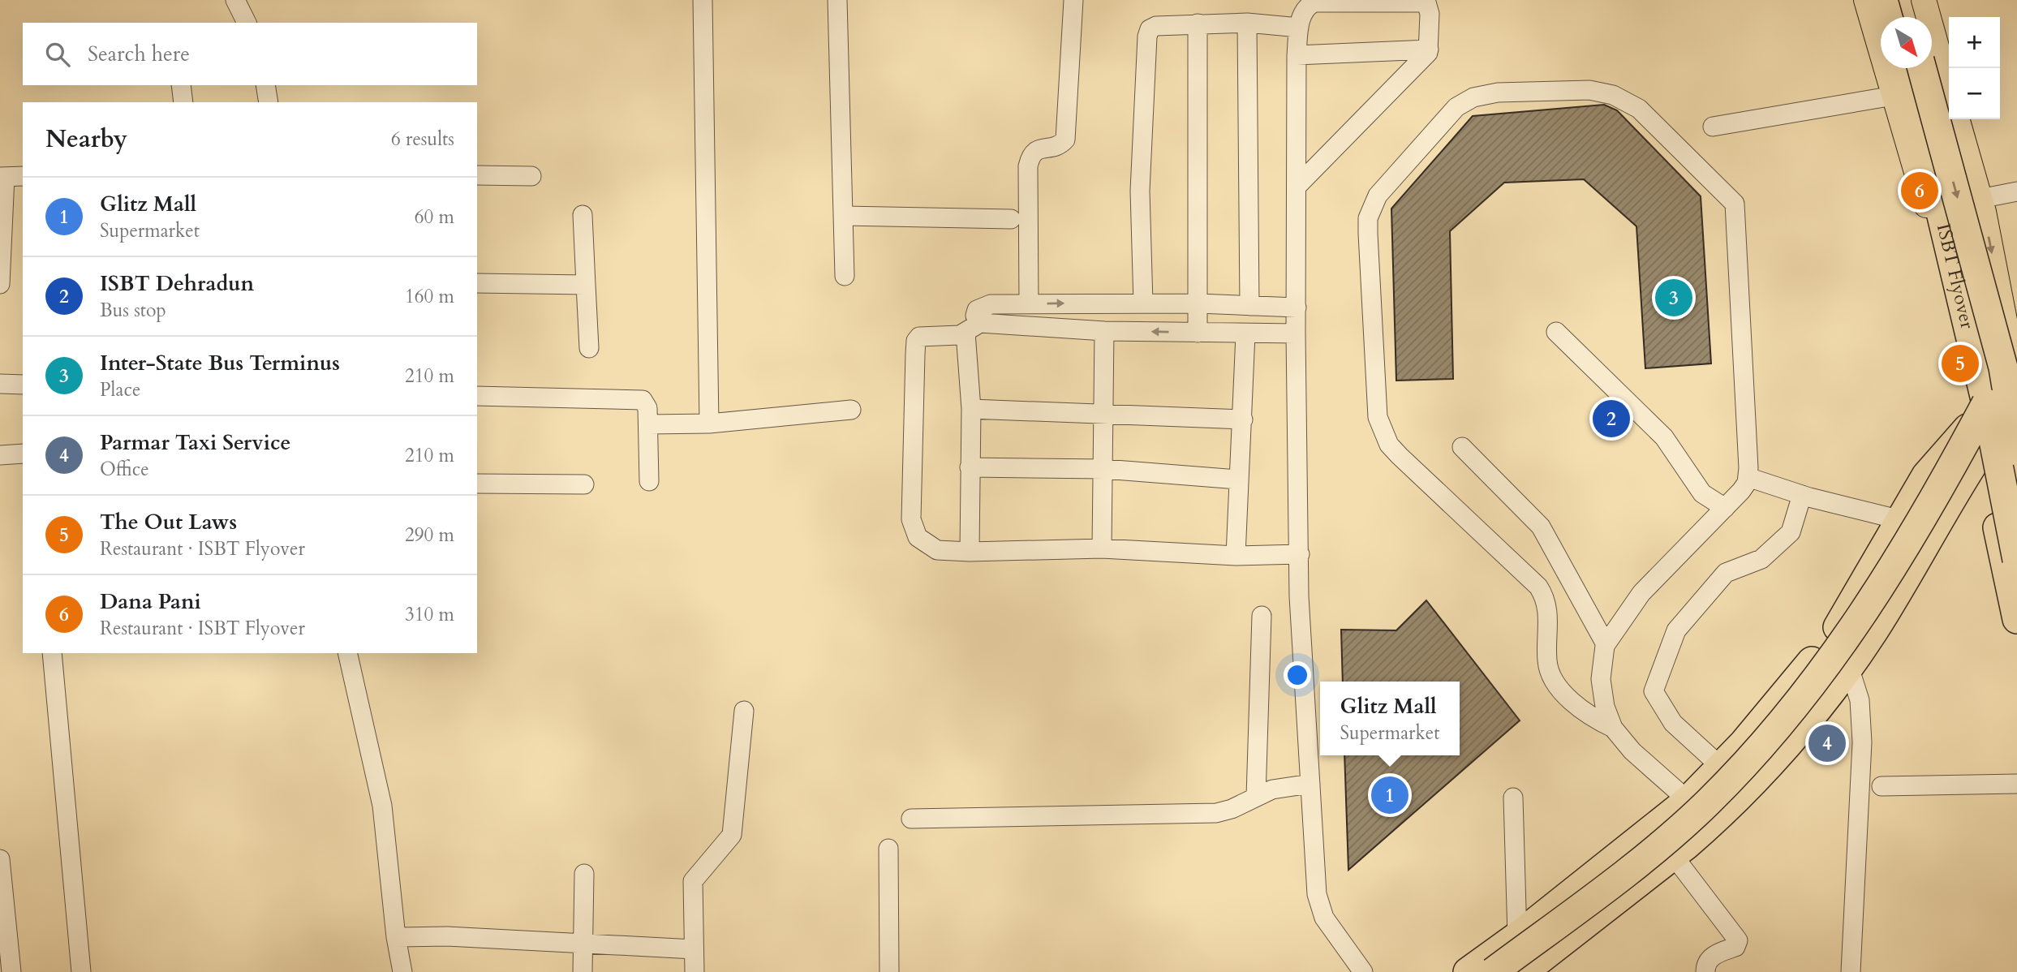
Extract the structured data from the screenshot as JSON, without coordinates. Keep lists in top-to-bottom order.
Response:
{
  "streets": {
    "highway": ["ISBT Flyover"]
  },
  "north": "bottom right",
  "page": {
    "map_buttons": ["+", "−"],
    "search": "Search here",
    "heading": ["Nearby", "6 results"],
    "pins": [
      "6",
      "3",
      "5",
      "2",
      "4",
      "1"
    ],
    "list": [
      {
        "mark": "1",
        "name": "Glitz Mall",
        "note": "Supermarket",
        "value": "60 m"
      },
      {
        "mark": "2",
        "name": "ISBT Dehradun",
        "note": "Bus stop",
        "value": "160 m"
      },
      {
        "mark": "3",
        "name": "Inter-State Bus Terminus",
        "note": "Place",
        "value": "210 m"
      },
      {
        "mark": "4",
        "name": "Parmar Taxi Service",
        "note": "Office",
        "value": "210 m"
      },
      {
        "mark": "5",
        "name": "The Out Laws",
        "note": "Restaurant · ISBT Flyover",
        "value": "290 m"
      },
      {
        "mark": "6",
        "name": "Dana Pani",
        "note": "Restaurant · ISBT Flyover",
        "value": "310 m"
      }
    ],
    "popup": ["Glitz Mall", "Supermarket"]
  }
}
